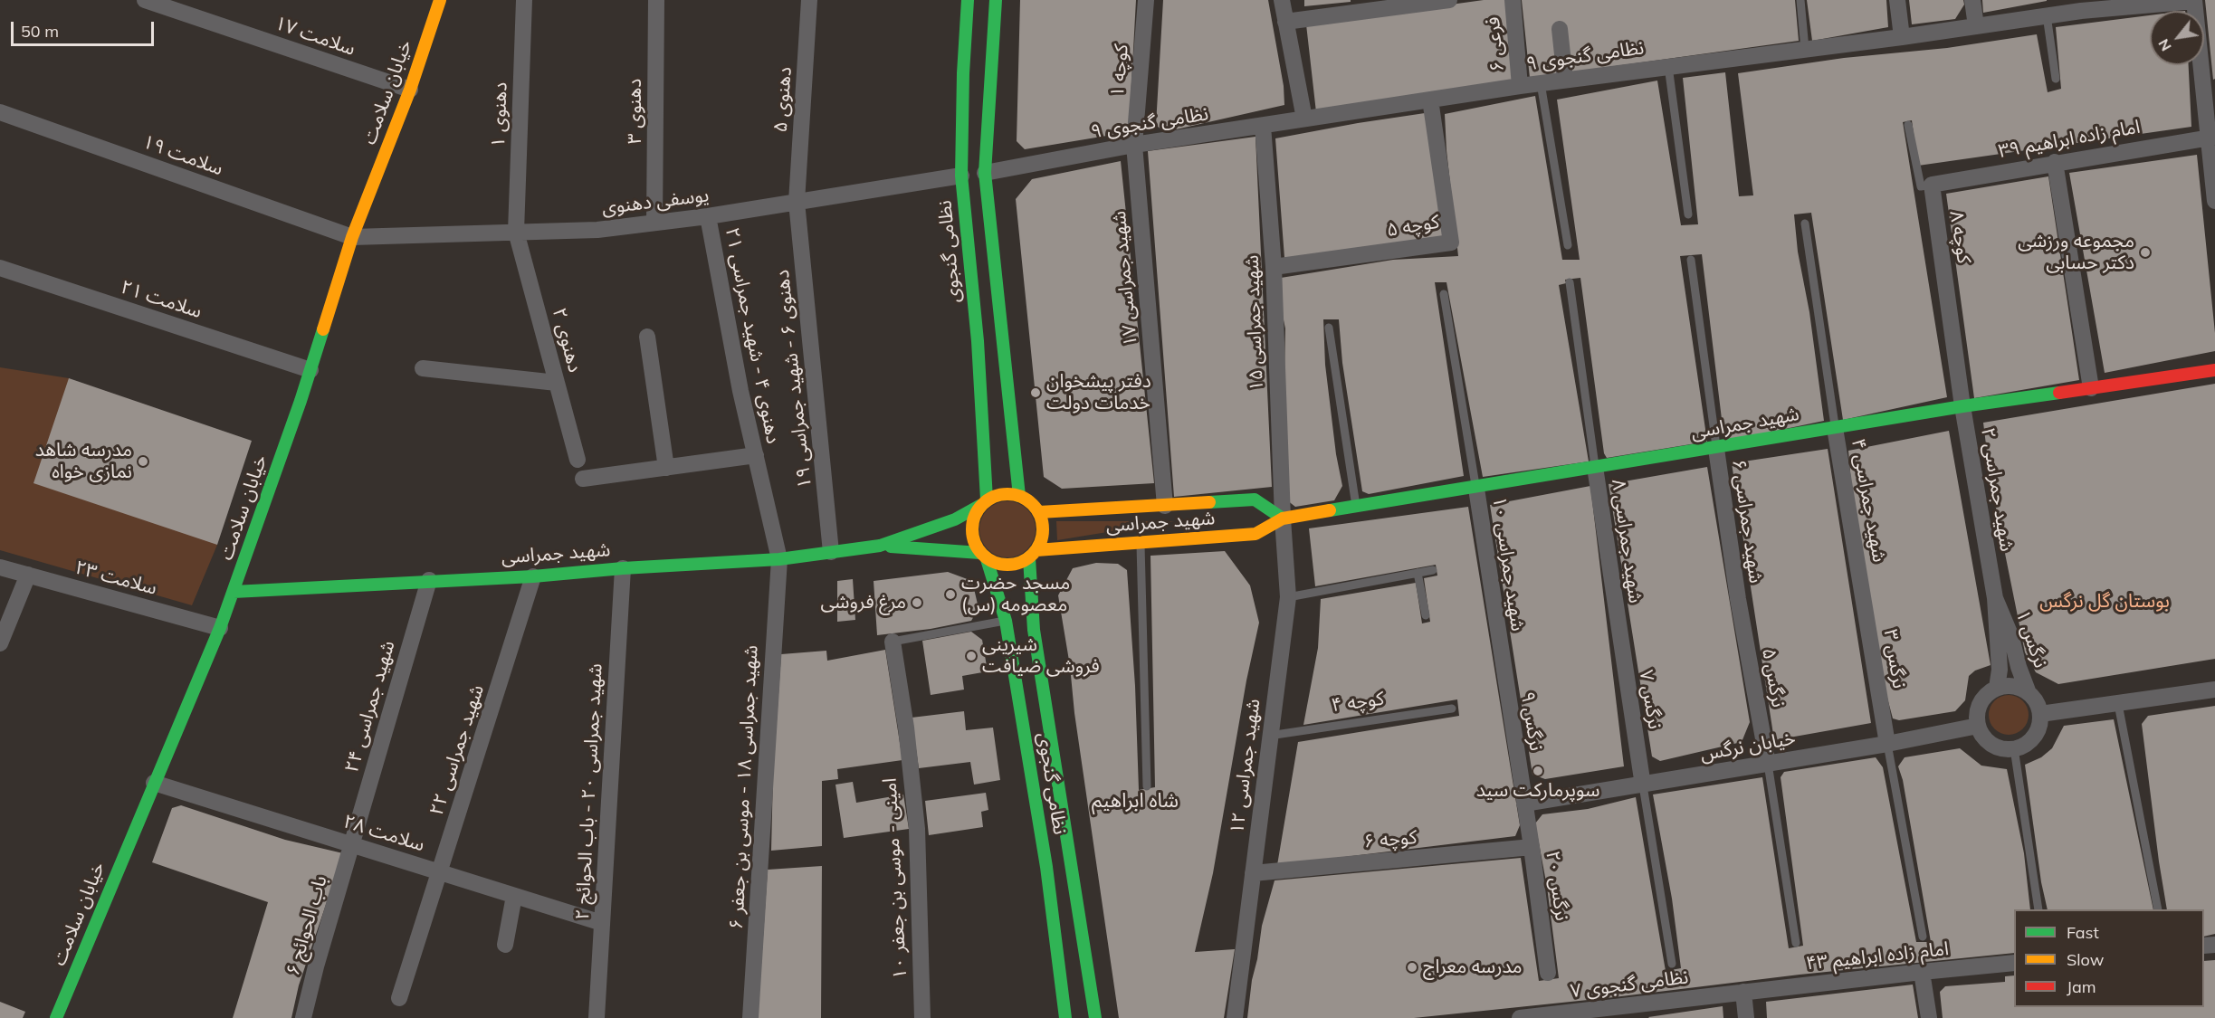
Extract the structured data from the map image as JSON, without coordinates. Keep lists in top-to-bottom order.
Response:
{
  "streets": {
    "street": [
      "سلامت ۱۷",
      "فرعی ۶",
      "نظامی گنجوی ۹",
      "کوچه ۱",
      "خیابان سلامت",
      "دهنوی ۵",
      "دهنوی ۳",
      "دهنوی ۱",
      "امام زاده ابراهیم ۳۹",
      "سلامت ۱۹",
      "یوسفی دهنوی",
      "کوچه ۵",
      "کوچه ۸",
      "نظامی گنجوی",
      "شهید جمراسی ۱۷",
      "سلامت ۲۱",
      "شهید جمراسی ۱۵",
      "دهنوی ۴ - شهید جمراسی ۲۱",
      "دهنوی ۲",
      "دهنوی ۶ - شهید جمراسی ۱۹",
      "شهید جمراسی",
      "شهید جمراسی ۲",
      "شهید جمراسی ۴",
      "شهید جمراسی ۶",
      "شهید جمراسی ۸",
      "شهید جمراسی ۱۰",
      "سلامت ۲۳",
      "نرگس ۱",
      "نرگس ۳",
      "نرگس ۵",
      "نرگس ۷",
      "شهید جمراسی ۲۴",
      "نرگس ۹",
      "خیابان نرگس",
      "شهید جمراسی ۲۲",
      "شهید جمراسی ۱۲",
      "شهید جمراسی ۱۸ - موسی بن جعفر ۶",
      "شهید جمراسی ۲۰ - باب الحوائج ۲",
      "سلامت ۲۸",
      "کوچه ۶",
      "امینی - موسی بن جعفر ۱۰",
      "نرگس ۲۰",
      "باب الحوائج ۶",
      "امام زاده ابراهیم ۴۳",
      "نظامی گنجوی ۷"
    ],
    "lane": ["کوچه ۴"]
  },
  "crossings": [
    ["سلامت ۱۷", "خیابان سلامت"],
    ["فرعی ۶", "نظامی گنجوی ۹"],
    ["نظامی گنجوی ۹", "کوچه ۱"],
    ["نظامی گنجوی ۹", "کوچه ۵"],
    ["نظامی گنجوی ۹", "شهید جمراسی ۱۷"],
    ["نظامی گنجوی ۹", "شهید جمراسی ۱۵"],
    ["کوچه ۱", "شهید جمراسی ۱۷"],
    ["خیابان سلامت", "سلامت ۱۹"],
    ["خیابان سلامت", "یوسفی دهنوی"],
    ["خیابان سلامت", "سلامت ۲۱"],
    ["خیابان سلامت", "شهید جمراسی"],
    ["خیابان سلامت", "سلامت ۲۳"],
    ["خیابان سلامت", "سلامت ۲۸"],
    ["دهنوی ۵", "یوسفی دهنوی"],
    ["دهنوی ۵", "دهنوی ۶ - شهید جمراسی ۱۹"],
    ["دهنوی ۳", "یوسفی دهنوی"],
    ["دهنوی ۱", "یوسفی دهنوی"],
    ["دهنوی ۱", "دهنوی ۲"],
    ["امام زاده ابراهیم ۳۹", "کوچه ۸"],
    ["سلامت ۱۹", "یوسفی دهنوی"],
    ["یوسفی دهنوی", "نظامی گنجوی"],
    ["یوسفی دهنوی", "دهنوی ۴ - شهید جمراسی ۲۱"],
    ["یوسفی دهنوی", "دهنوی ۲"],
    ["یوسفی دهنوی", "دهنوی ۶ - شهید جمراسی ۱۹"],
    ["کوچه ۵", "شهید جمراسی ۱۵"],
    ["کوچه ۸", "شهید جمراسی"],
    ["کوچه ۸", "شهید جمراسی ۲"],
    ["نظامی گنجوی", "شهید جمراسی"],
    ["شهید جمراسی ۱۷", "شهید جمراسی"],
    ["شهید جمراسی ۱۵", "شهید جمراسی"],
    ["شهید جمراسی ۱۵", "شهید جمراسی ۱۲"],
    ["دهنوی ۴ - شهید جمراسی ۲۱", "شهید جمراسی"],
    ["دهنوی ۴ - شهید جمراسی ۲۱", "شهید جمراسی ۱۸ - موسی بن جعفر ۶"],
    ["دهنوی ۶ - شهید جمراسی ۱۹", "شهید جمراسی"],
    ["شهید جمراسی", "شهید جمراسی ۲"],
    ["شهید جمراسی", "شهید جمراسی ۴"],
    ["شهید جمراسی", "شهید جمراسی ۶"],
    ["شهید جمراسی", "شهید جمراسی ۸"],
    ["شهید جمراسی", "شهید جمراسی ۱۰"],
    ["شهید جمراسی", "شهید جمراسی ۲۴"],
    ["شهید جمراسی", "شهید جمراسی ۲۲"],
    ["شهید جمراسی", "شهید جمراسی ۱۲"],
    ["شهید جمراسی", "شهید جمراسی ۱۸ - موسی بن جعفر ۶"],
    ["شهید جمراسی", "شهید جمراسی ۲۰ - باب الحوائج ۲"],
    ["شهید جمراسی ۲", "نرگس ۱"],
    ["شهید جمراسی ۴", "نرگس ۳"],
    ["شهید جمراسی ۶", "نرگس ۵"],
    ["شهید جمراسی ۸", "نرگس ۷"],
    ["شهید جمراسی ۱۰", "نرگس ۹"],
    ["نرگس ۱", "خیابان نرگس"],
    ["نرگس ۳", "خیابان نرگس"],
    ["نرگس ۵", "خیابان نرگس"],
    ["نرگس ۷", "خیابان نرگس"],
    ["کوچه ۴", "شهید جمراسی ۱۲"],
    ["شهید جمراسی ۲۴", "سلامت ۲۸"],
    ["شهید جمراسی ۲۴", "باب الحوائج ۶"],
    ["نرگس ۹", "خیابان نرگس"],
    ["نرگس ۹", "نرگس ۲۰"],
    ["خیابان نرگس", "نرگس ۲۰"],
    ["شهید جمراسی ۲۲", "سلامت ۲۸"],
    ["شهید جمراسی ۱۲", "کوچه ۶"],
    ["شهید جمراسی ۲۰ - باب الحوائج ۲", "سلامت ۲۸"],
    ["سلامت ۲۸", "باب الحوائج ۶"],
    ["کوچه ۶", "نرگس ۲۰"],
    ["امام زاده ابراهیم ۴۳", "نظامی گنجوی ۷"]
  ],
  "districts": ["شاه ابراهیم"],
  "parks": ["بوستان گل نرگس"],
  "places": [
    "مجموعه ورزشی دکتر حسابی",
    "دفتر پیشخوان خدمات دولت",
    "مدرسه شاهد نمازی خواه",
    "مسجد حضرت معصومه (س)",
    "مرغ فروشی",
    "شیرینی فروشی ضیافت",
    "سوپرمارکت سید",
    "مدرسه معراج"
  ],
  "legend": ["Fast", "Slow", "Jam"],
  "scale_bar": "50 m",
  "north": "bottom left"
}
